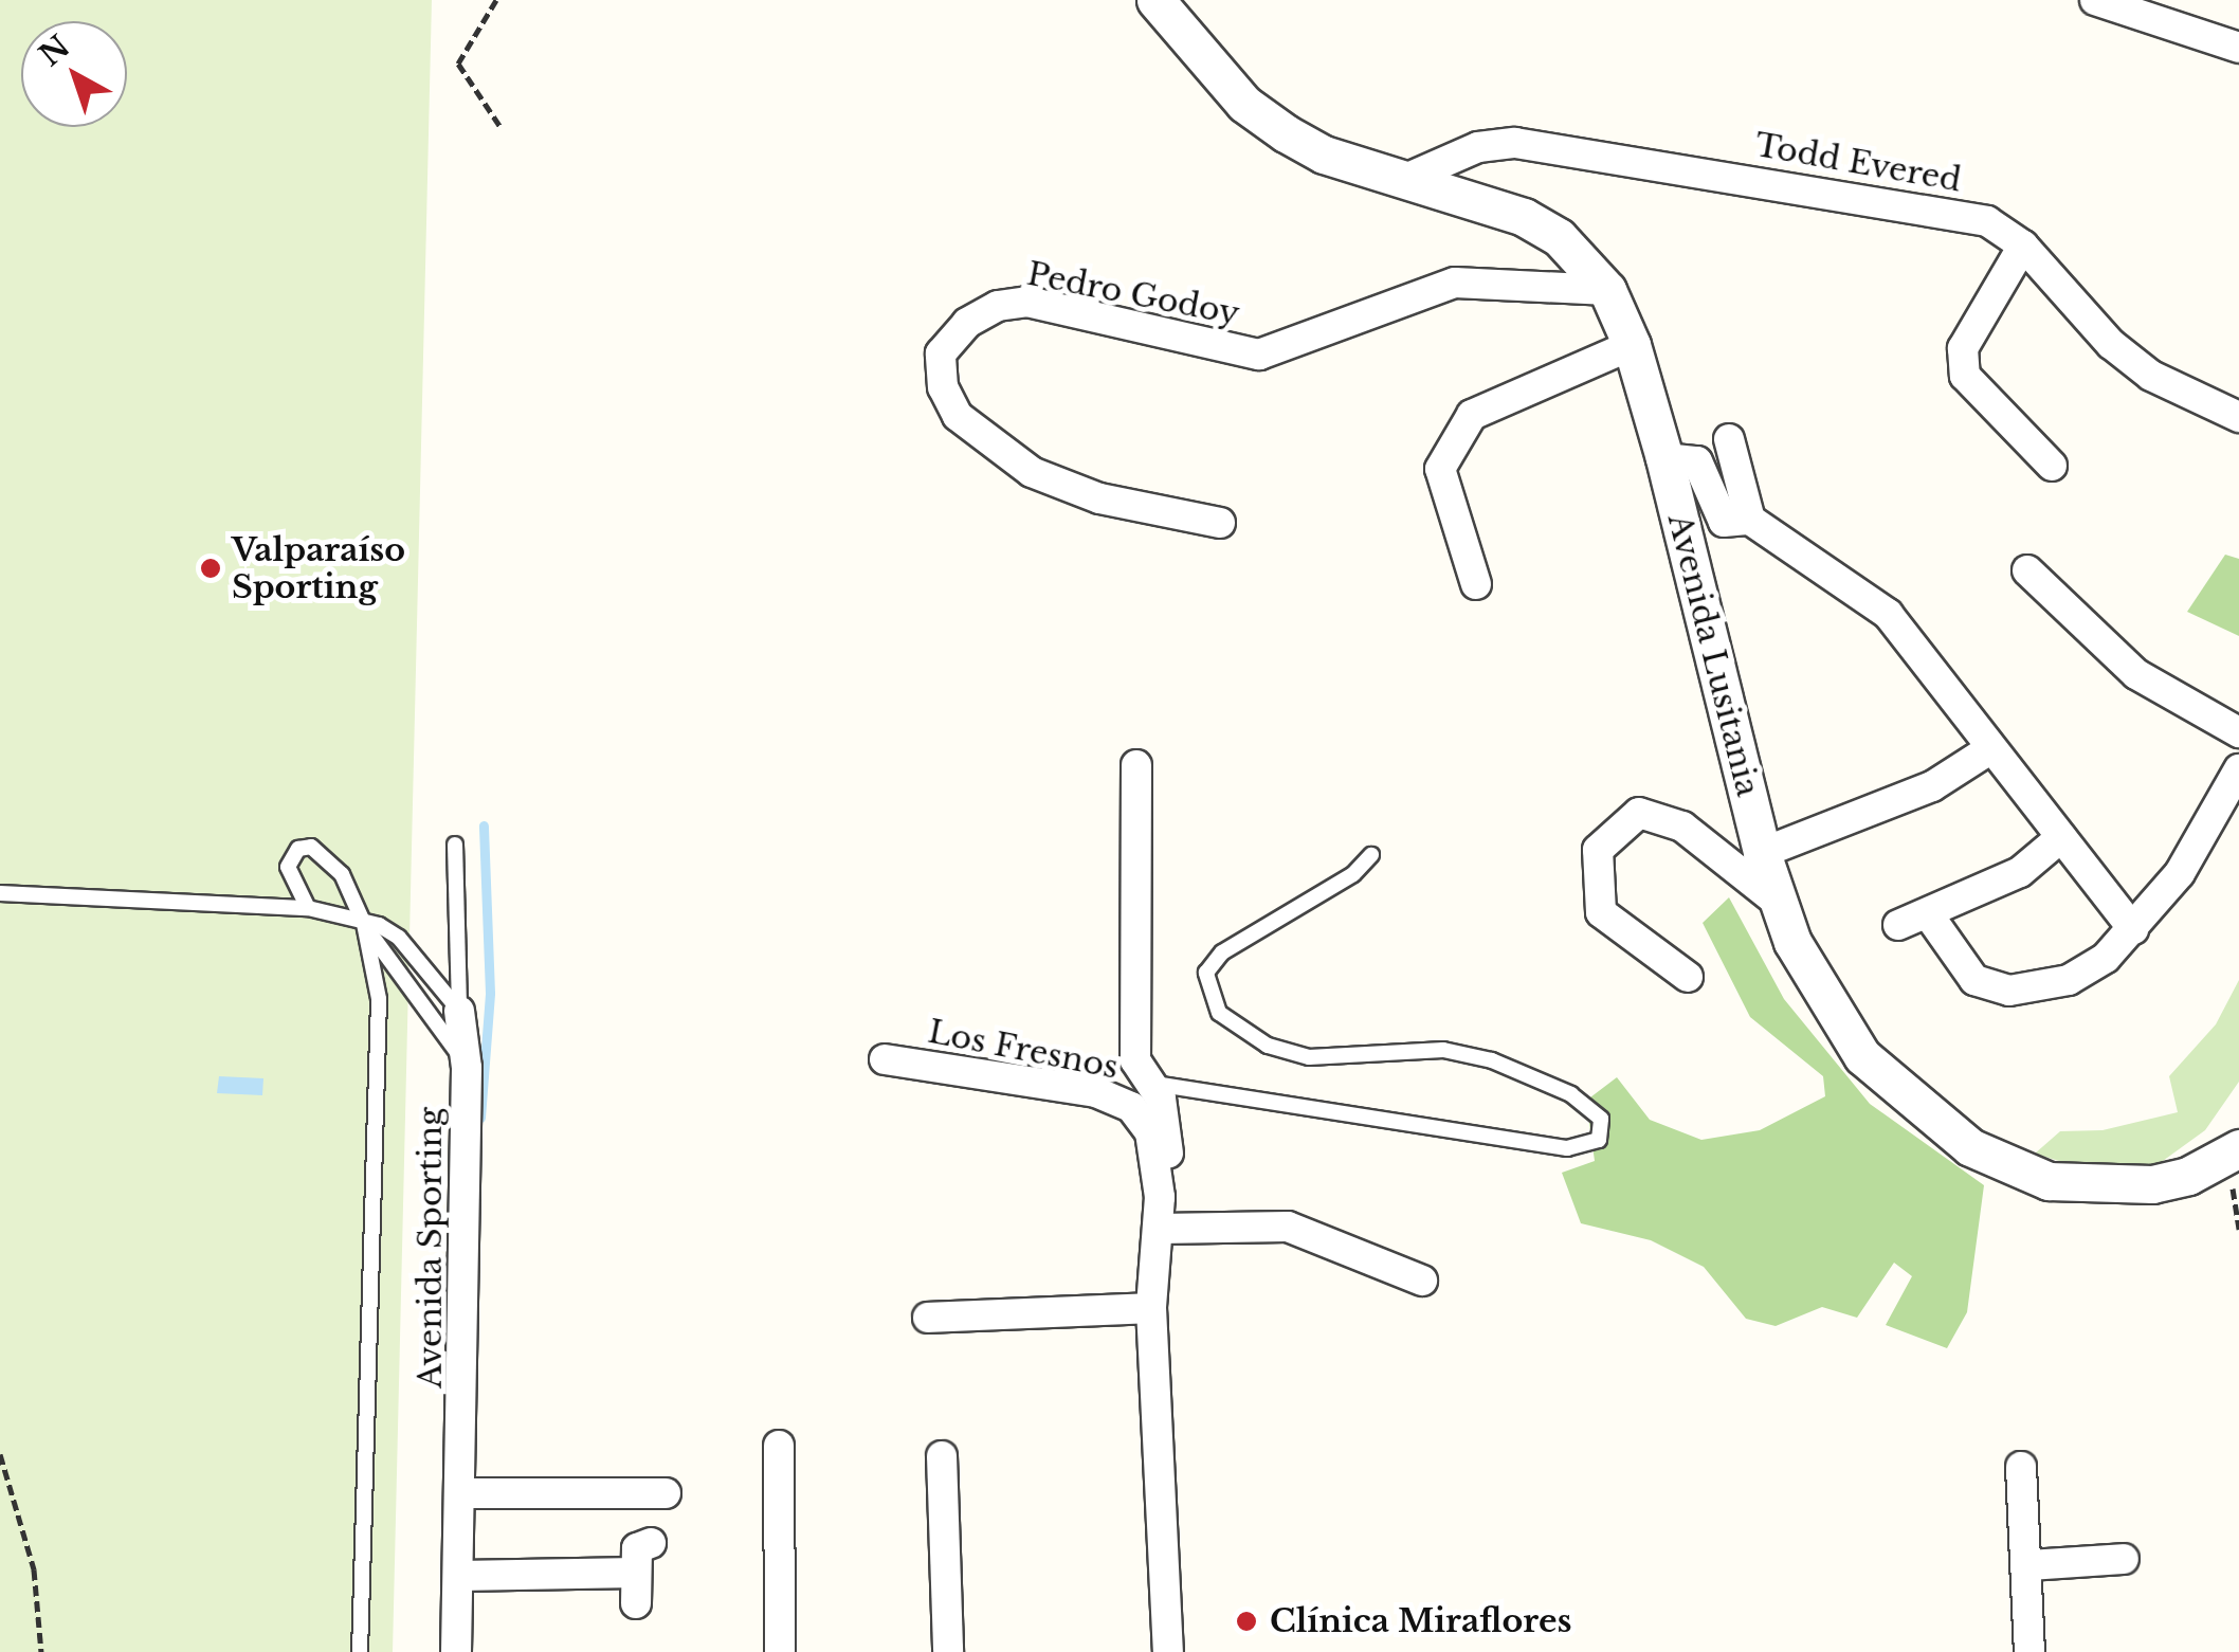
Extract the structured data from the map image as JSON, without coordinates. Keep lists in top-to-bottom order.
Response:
{
  "streets": {
    "street": [
      "Todd Evered",
      "Pedro Godoy",
      "Avenida Lusitania",
      "Los Fresnos",
      "Avenida Sporting"
    ]
  },
  "crossings": [
    ["Todd Evered", "Avenida Lusitania"],
    ["Pedro Godoy", "Avenida Lusitania"]
  ],
  "places": ["Valparaíso Sporting", "Clínica Miraflores"],
  "north": "top left"
}
